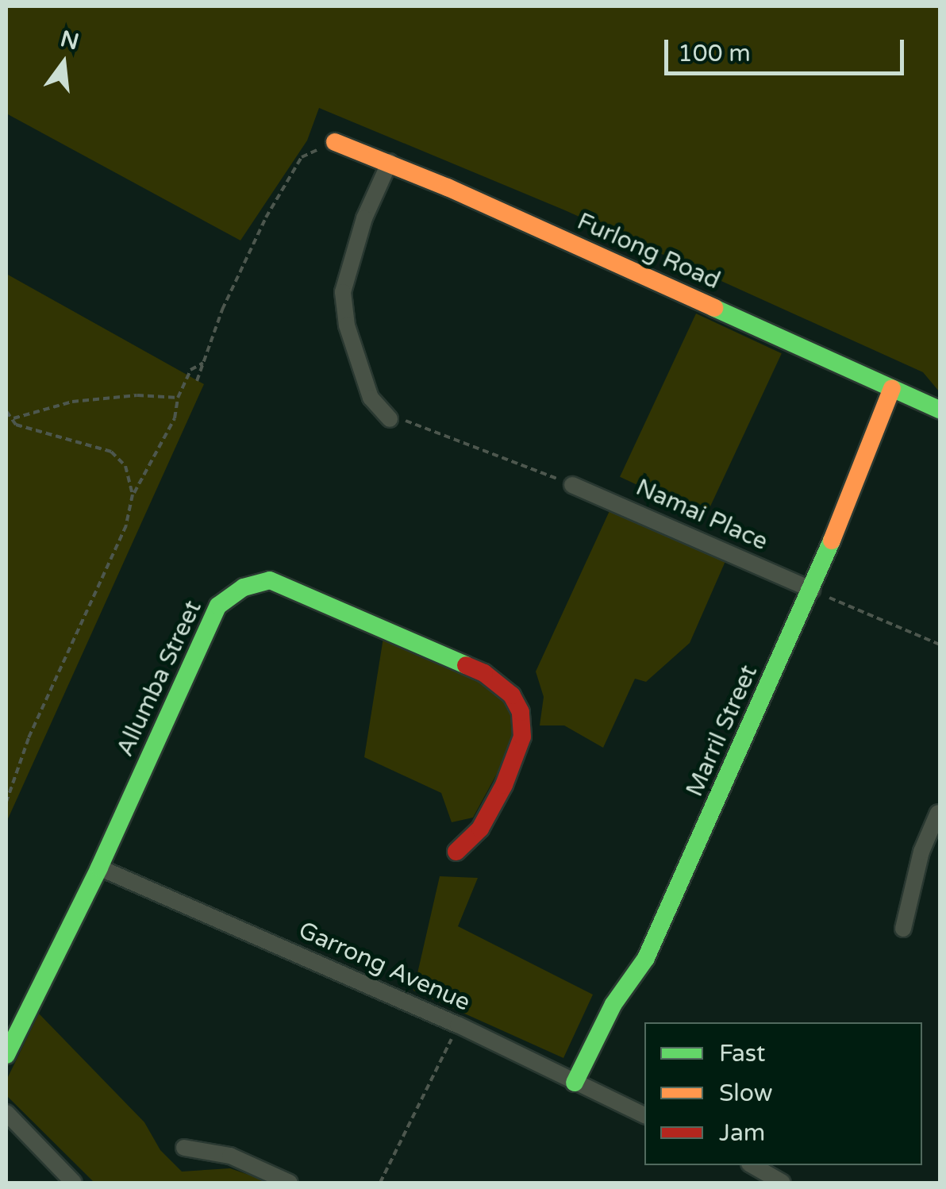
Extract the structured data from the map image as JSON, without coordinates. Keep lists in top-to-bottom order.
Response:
{
  "streets": {
    "street": [
      "Furlong Road",
      "Namai Place",
      "Allumba Street",
      "Marril Street",
      "Garrong Avenue"
    ]
  },
  "crossings": [
    ["Furlong Road", "Marril Street"],
    ["Namai Place", "Marril Street"],
    ["Allumba Street", "Garrong Avenue"],
    ["Marril Street", "Garrong Avenue"]
  ],
  "legend": ["Fast", "Slow", "Jam"],
  "scale_bar": "100 m",
  "north": "top"
}
